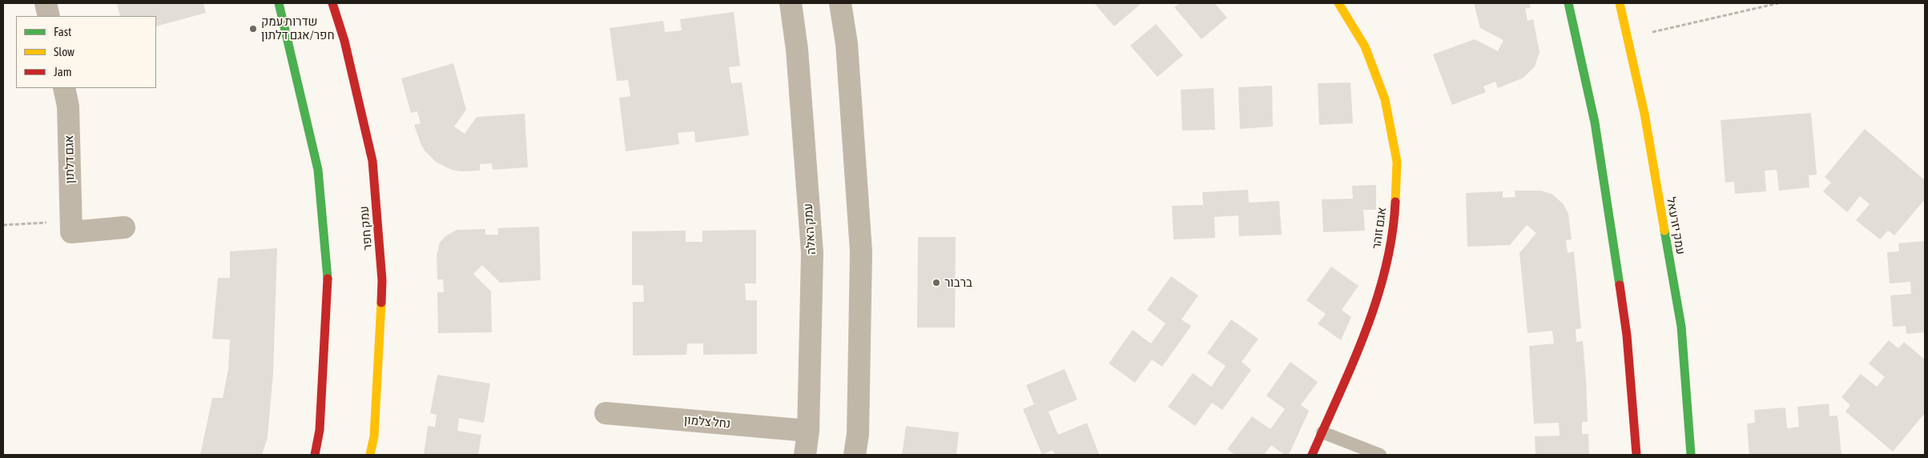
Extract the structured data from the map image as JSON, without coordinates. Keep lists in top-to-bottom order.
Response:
{
  "streets": {
    "street": [
      "אגם דלתון",
      "עמק יזרעאל",
      "עמק חפר",
      "אגם זוהר",
      "עמק האלה",
      "נחל צלמון"
    ]
  },
  "crossings": [
    ["עמק האלה", "נחל צלמון"]
  ],
  "places": ["שדרות עמק חפר/אגם דלתון", "ברבור"],
  "legend": ["Fast", "Slow", "Jam"]
}
